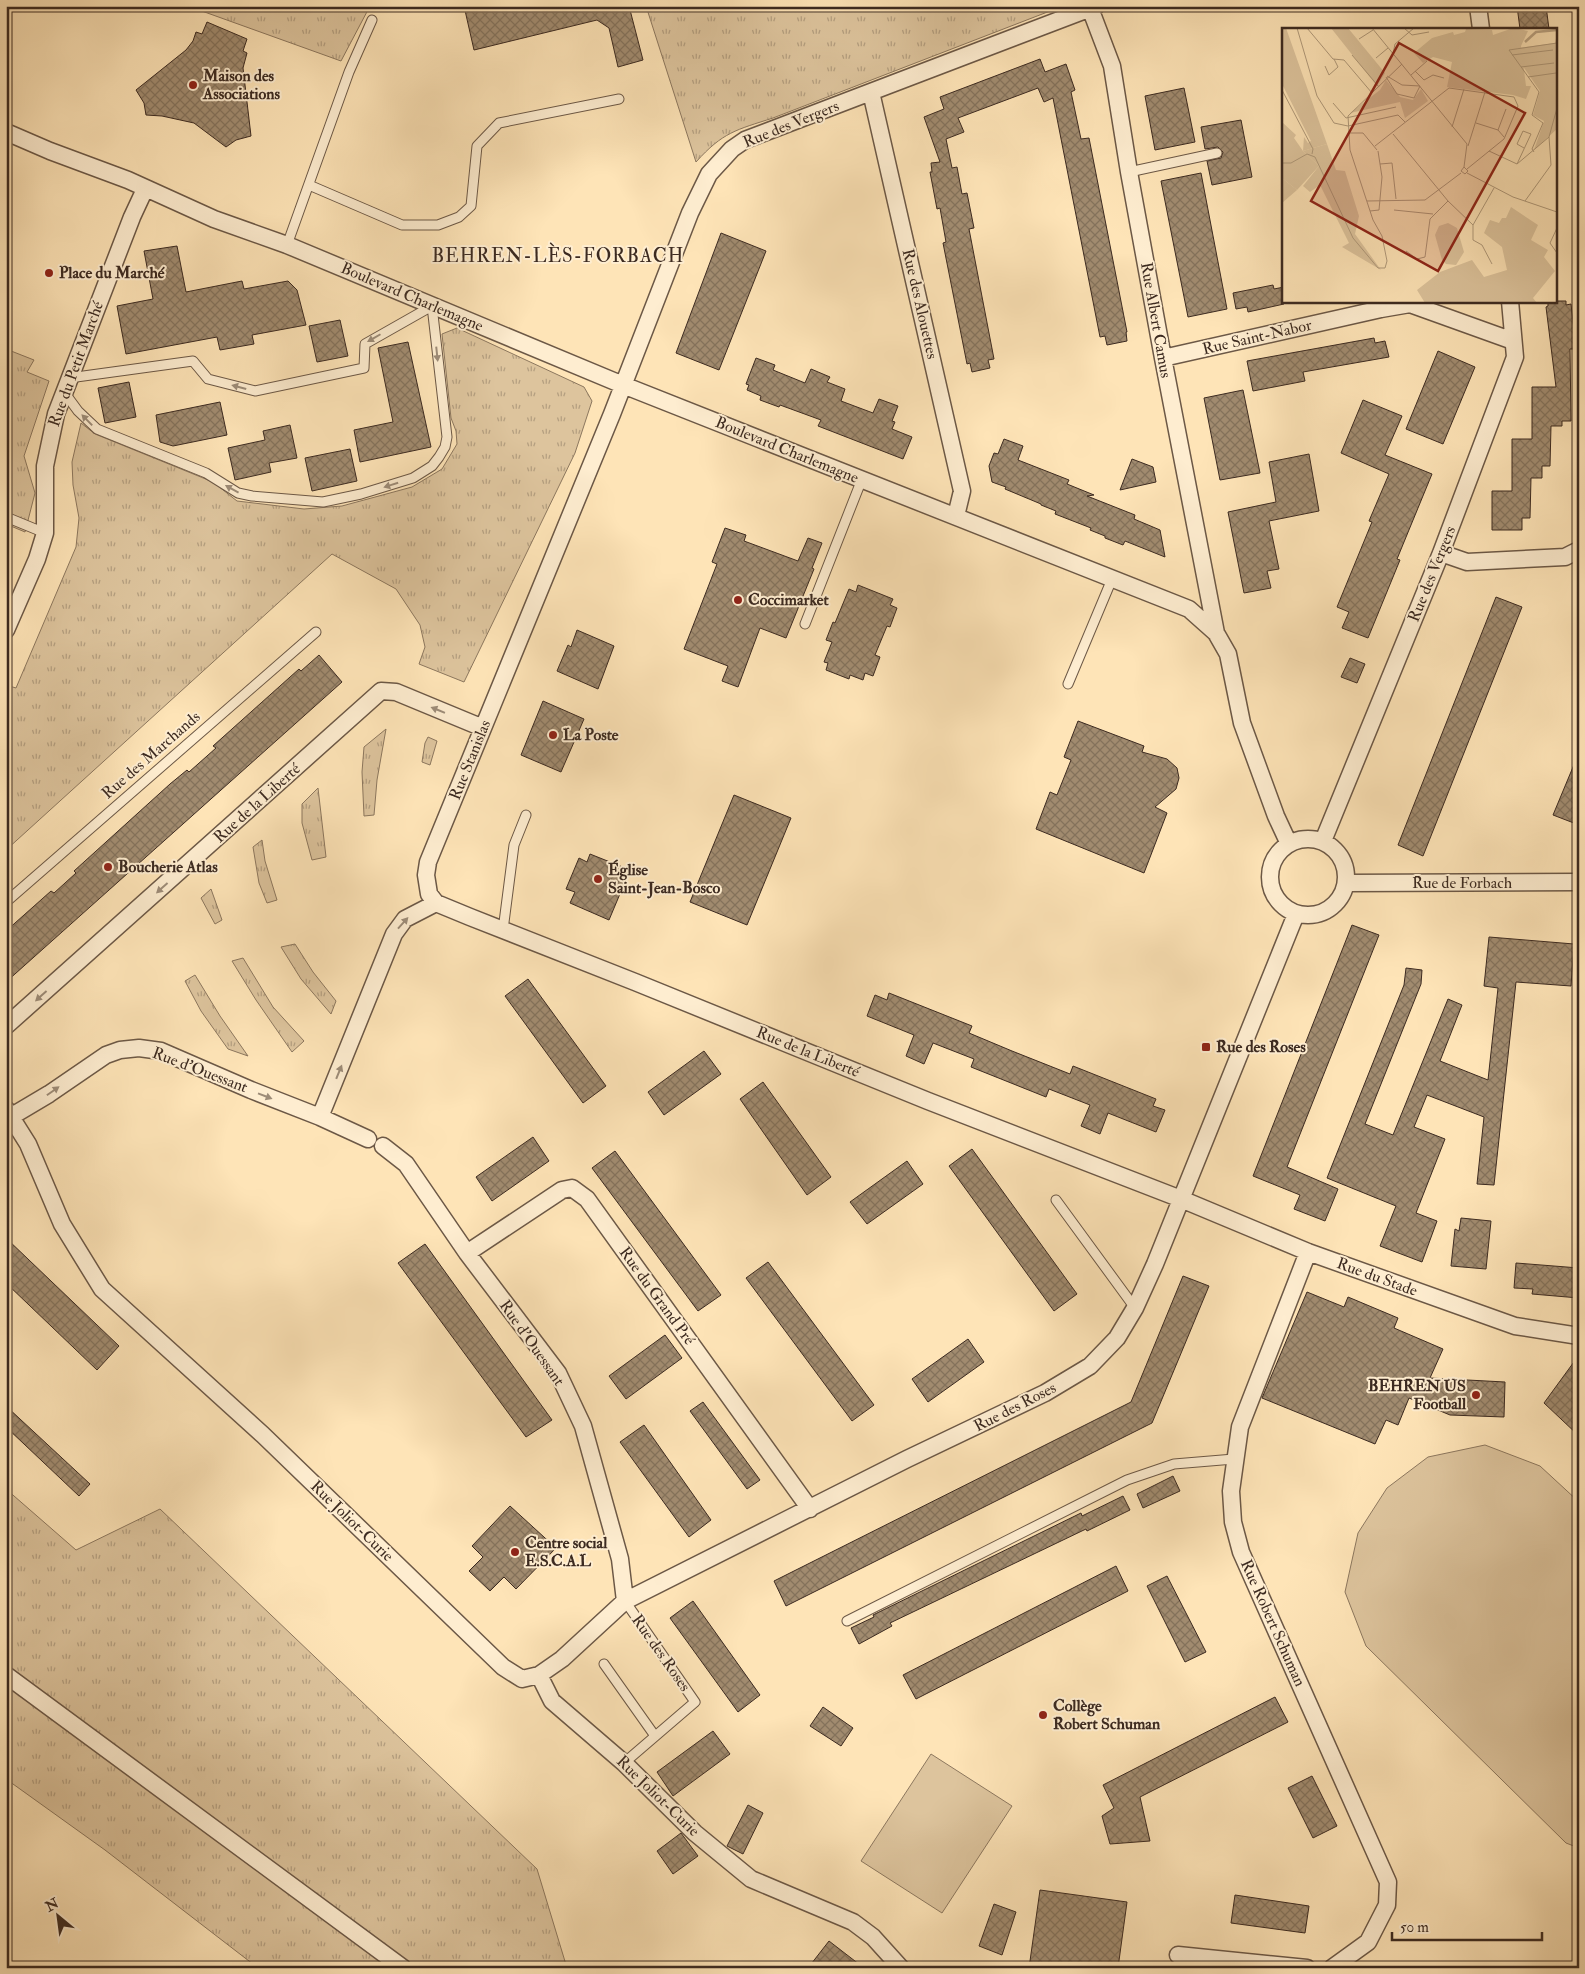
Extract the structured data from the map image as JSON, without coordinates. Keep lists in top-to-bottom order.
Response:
{
  "streets": {
    "street": [
      "Rue des Vergers",
      "Boulevard Charlemagne",
      "Rue des Alouettes",
      "Rue Albert Camus",
      "Rue Saint-Nabor",
      "Rue du Petit Marché",
      "Rue Stanislas",
      "Rue de la Liberté",
      "Rue de Forbach",
      "Rue d'Ouessant",
      "Rue du Stade",
      "Rue du Grand Pré",
      "Rue des Roses",
      "Rue Joliot-Curie",
      "Rue Robert Schuman"
    ],
    "lane": ["Rue des Marchands"]
  },
  "crossings": [
    ["Rue des Vergers", "Boulevard Charlemagne"],
    ["Rue des Vergers", "Rue des Alouettes"],
    ["Rue des Vergers", "Rue Albert Camus"],
    ["Rue des Vergers", "Rue Saint-Nabor"],
    ["Rue des Vergers", "Rue Stanislas"],
    ["Rue des Vergers", "Rue de Forbach"],
    ["Rue des Vergers", "Rue des Roses"],
    ["Boulevard Charlemagne", "Rue des Alouettes"],
    ["Boulevard Charlemagne", "Rue Albert Camus"],
    ["Boulevard Charlemagne", "Rue du Petit Marché"],
    ["Boulevard Charlemagne", "Rue Stanislas"],
    ["Boulevard Charlemagne", "Rue de Forbach"],
    ["Boulevard Charlemagne", "Rue des Roses"],
    ["Rue Albert Camus", "Rue Saint-Nabor"],
    ["Rue Stanislas", "Rue de la Liberté"],
    ["Rue de la Liberté", "Rue du Stade"],
    ["Rue de la Liberté", "Rue des Roses"],
    ["Rue de Forbach", "Rue des Roses"],
    ["Rue d'Ouessant", "Rue du Grand Pré"],
    ["Rue d'Ouessant", "Rue des Roses"],
    ["Rue d'Ouessant", "Rue Joliot-Curie"],
    ["Rue du Stade", "Rue des Roses"],
    ["Rue du Stade", "Rue Robert Schuman"],
    ["Rue du Grand Pré", "Rue des Roses"],
    ["Rue des Roses", "Rue Joliot-Curie"]
  ],
  "one_way": ["Rue de la Liberté"],
  "districts": ["BEHREN-LÈS-FORBACH"],
  "places": {
    "other": [
      "Maison des Associations",
      "Place du Marché",
      "Coccimarket",
      "La Poste",
      "Boucherie Atlas",
      "Église Saint-Jean-Bosco",
      "BEHREN US Football",
      "Centre social E.S.C.A.L",
      "Collège Robert Schuman"
    ],
    "transit": ["Rue des Roses"]
  },
  "scale_bar": "50 m",
  "north": "top left"
}
